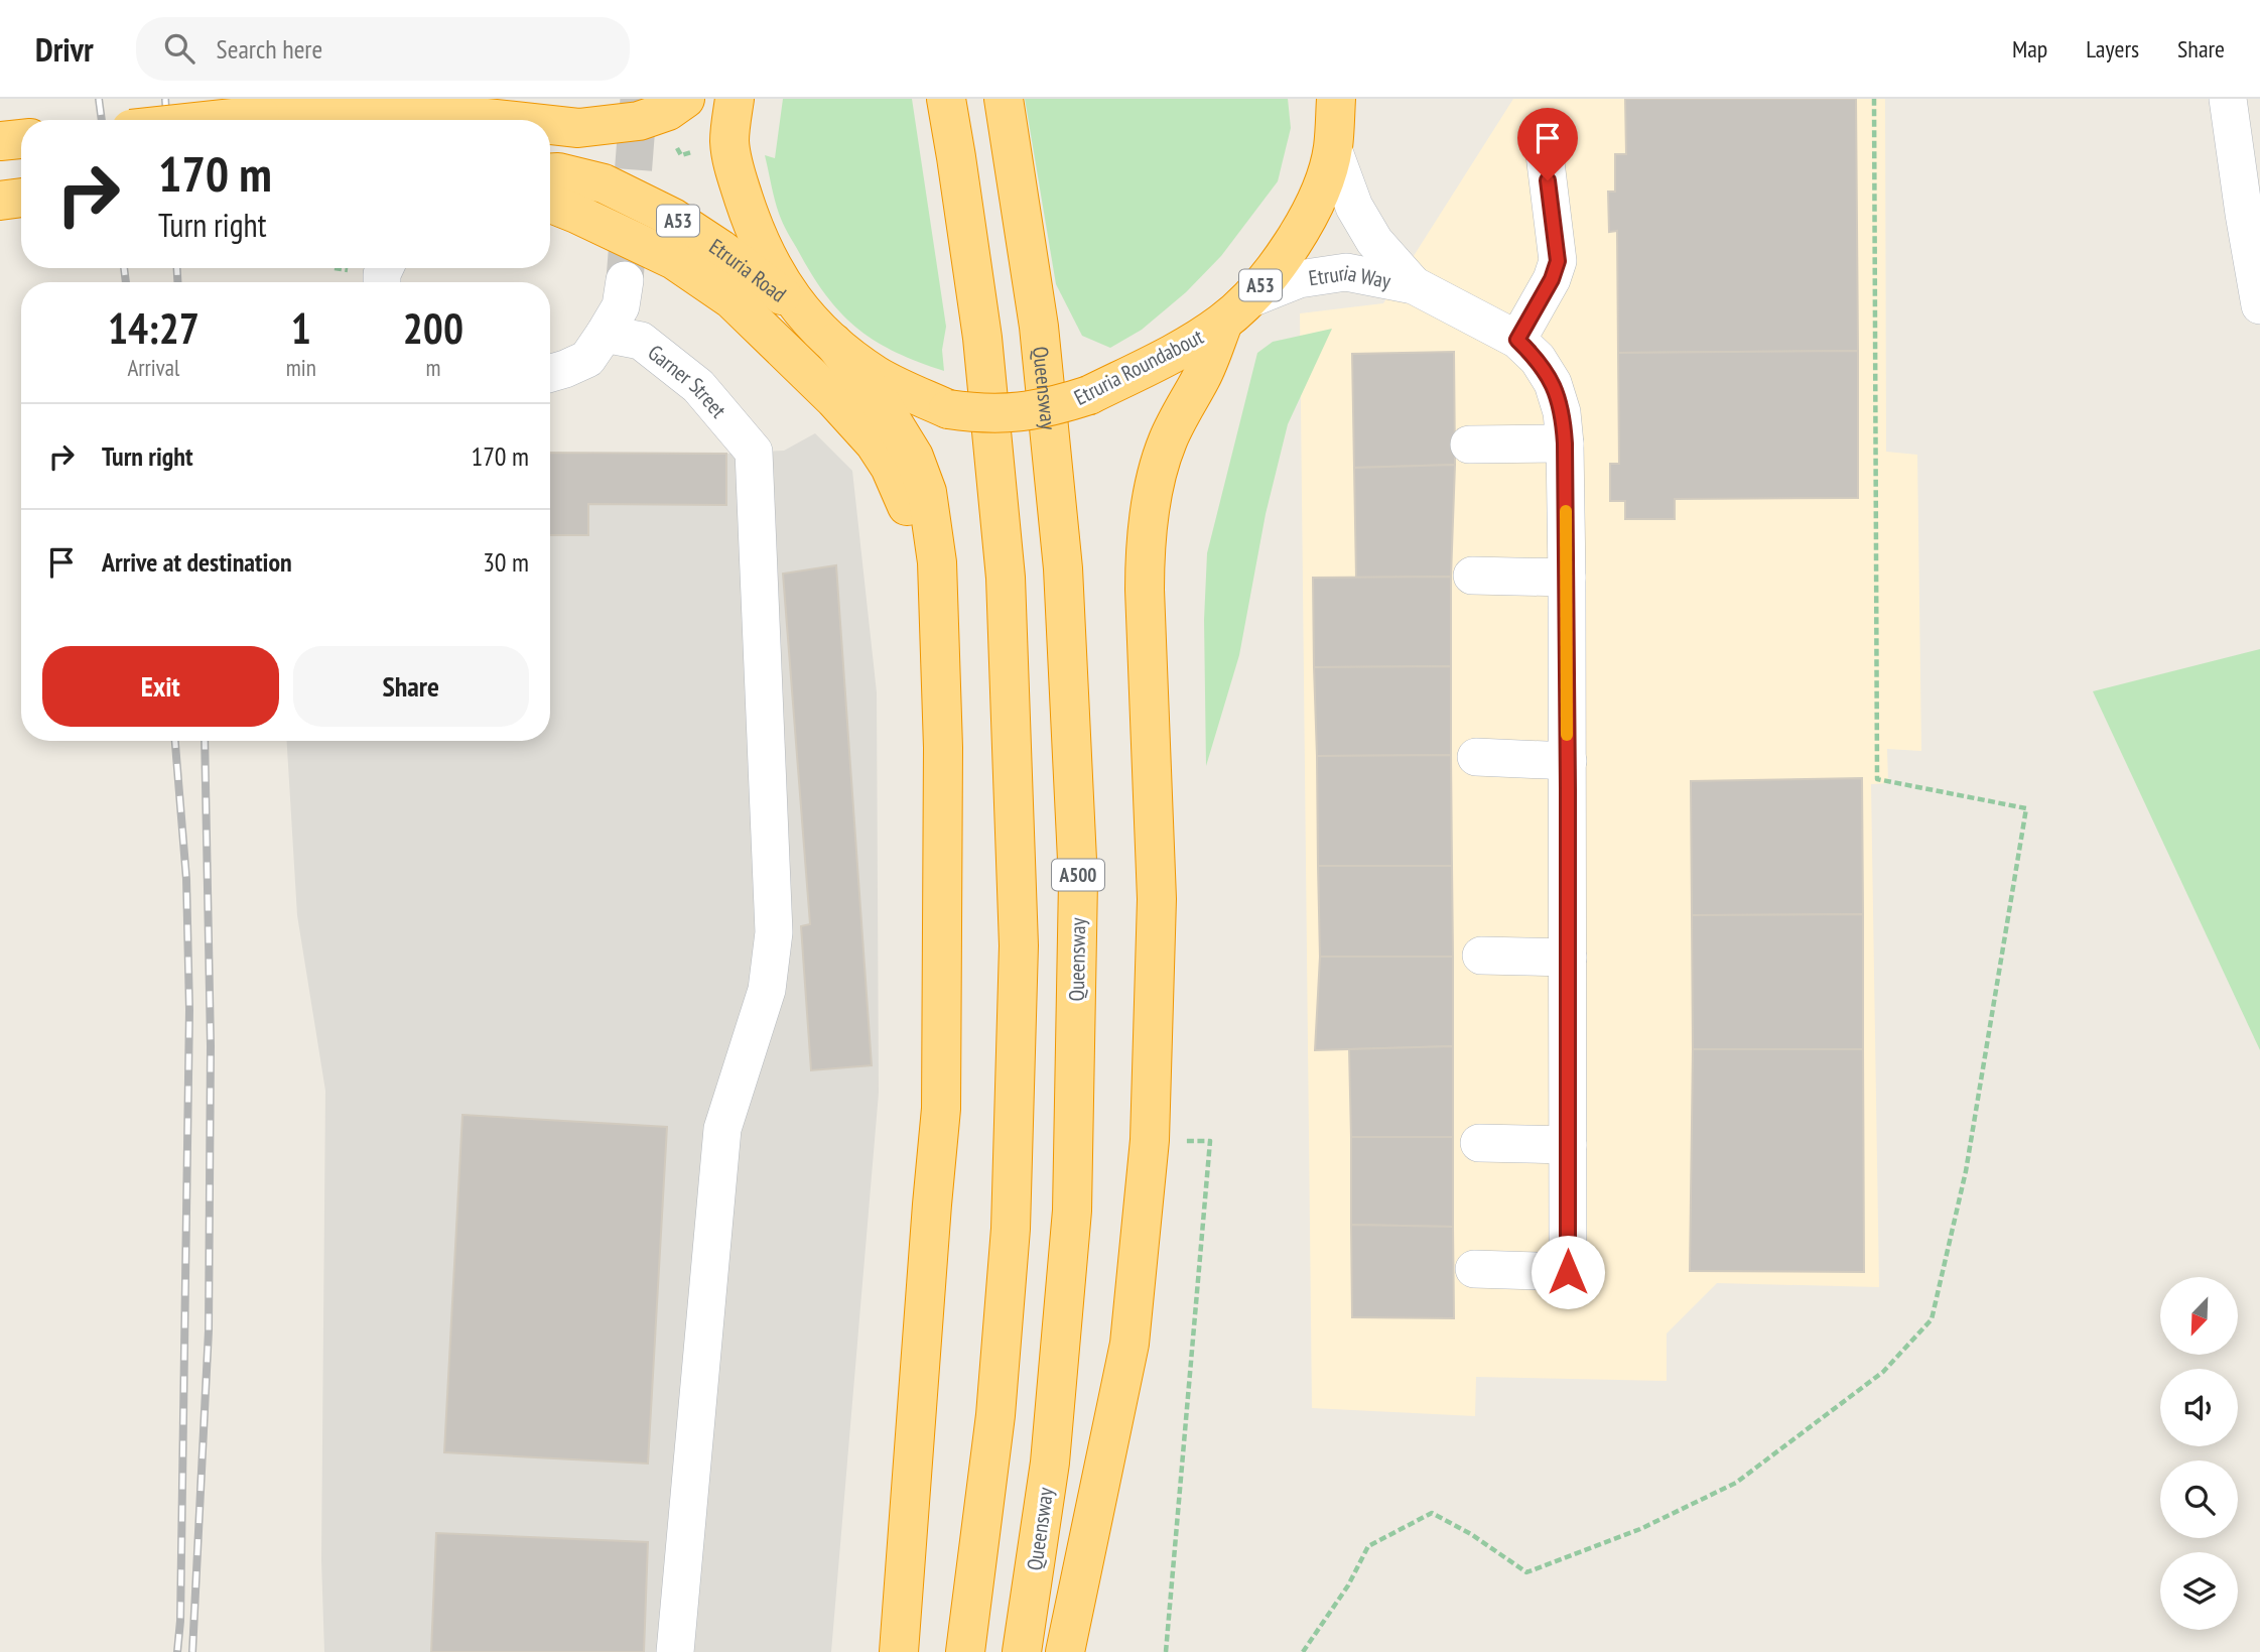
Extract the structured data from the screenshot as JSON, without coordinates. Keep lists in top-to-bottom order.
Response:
{
  "streets": {
    "highway": [
      "A53",
      "Etruria Road",
      "Etruria Roundabout",
      "Queensway",
      "A500"
    ],
    "street": ["Etruria Way", "Garner Street"]
  },
  "crossings": [
    ["Etruria Road", "Etruria Roundabout"],
    ["Etruria Way", "Etruria Roundabout"]
  ],
  "north": "bottom left",
  "page": {
    "header": "Drivr",
    "search": "Search here",
    "nav": ["Map", "Layers", "Share"],
    "turn": ["170 m", "Turn right"],
    "eta": [
      "14:27",
      "Arrival",
      "1",
      "min",
      "200",
      "m"
    ],
    "list": [
      {
        "name": "Turn right",
        "value": "170 m"
      },
      {
        "name": "Arrive at destination",
        "value": "30 m"
      }
    ],
    "buttons": ["Exit", "Share"]
  }
}
